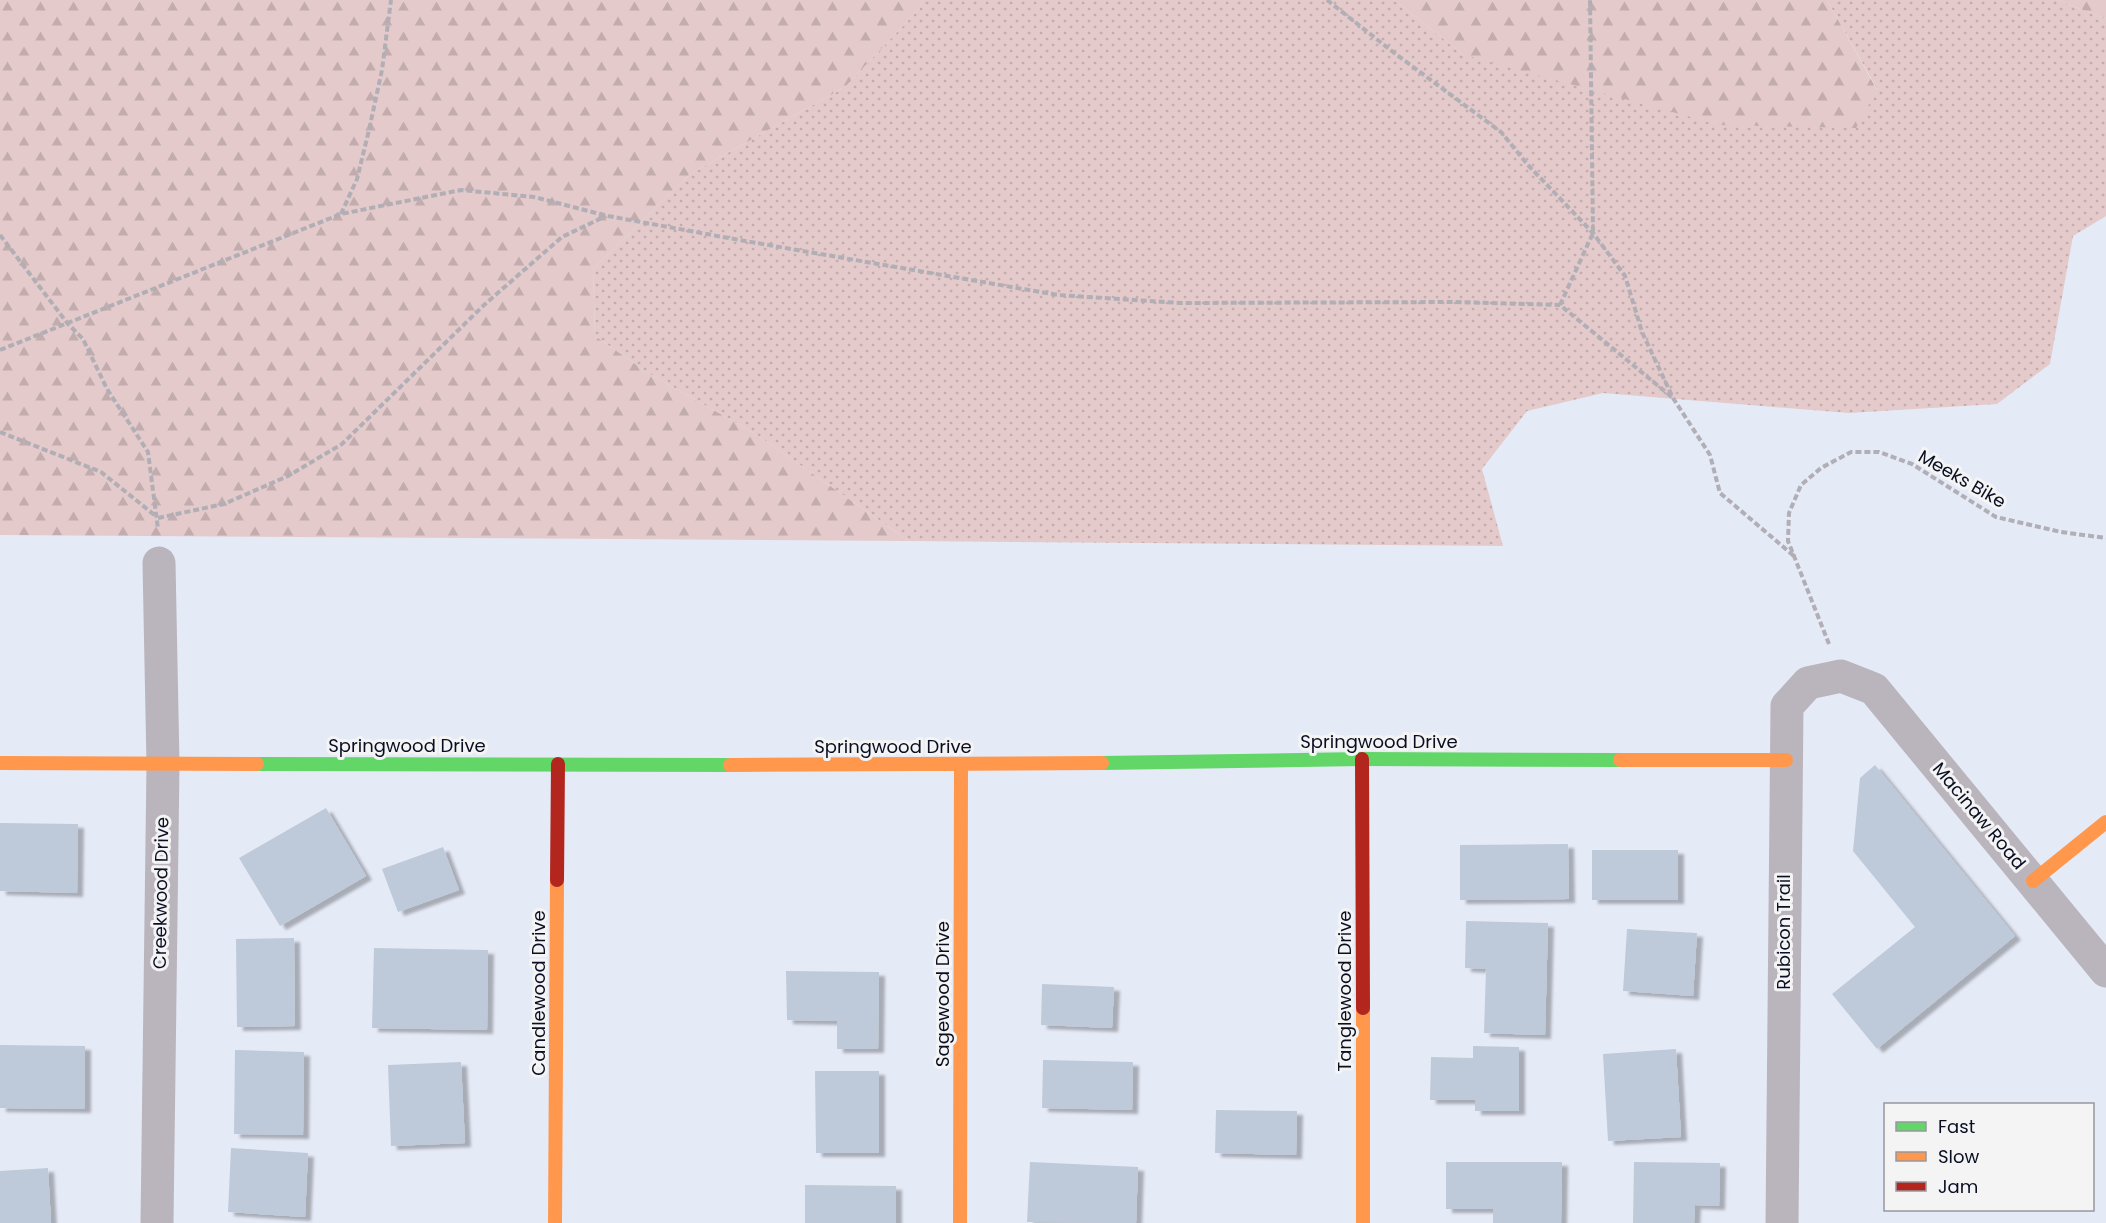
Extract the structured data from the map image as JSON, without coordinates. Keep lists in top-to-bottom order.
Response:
{
  "streets": {
    "street": [
      "Springwood Drive",
      "Macinaw Road",
      "Creekwood Drive",
      "Rubicon Trail",
      "Tanglewood Drive",
      "Candlewood Drive",
      "Sagewood Drive"
    ],
    "path": ["Meeks Bike"]
  },
  "crossings": [
    ["Meeks Bike", "Macinaw Road"],
    ["Meeks Bike", "Rubicon Trail"],
    ["Springwood Drive", "Creekwood Drive"],
    ["Springwood Drive", "Rubicon Trail"],
    ["Springwood Drive", "Tanglewood Drive"],
    ["Springwood Drive", "Candlewood Drive"],
    ["Springwood Drive", "Sagewood Drive"],
    ["Macinaw Road", "Rubicon Trail"]
  ],
  "legend": ["Fast", "Slow", "Jam"]
}
